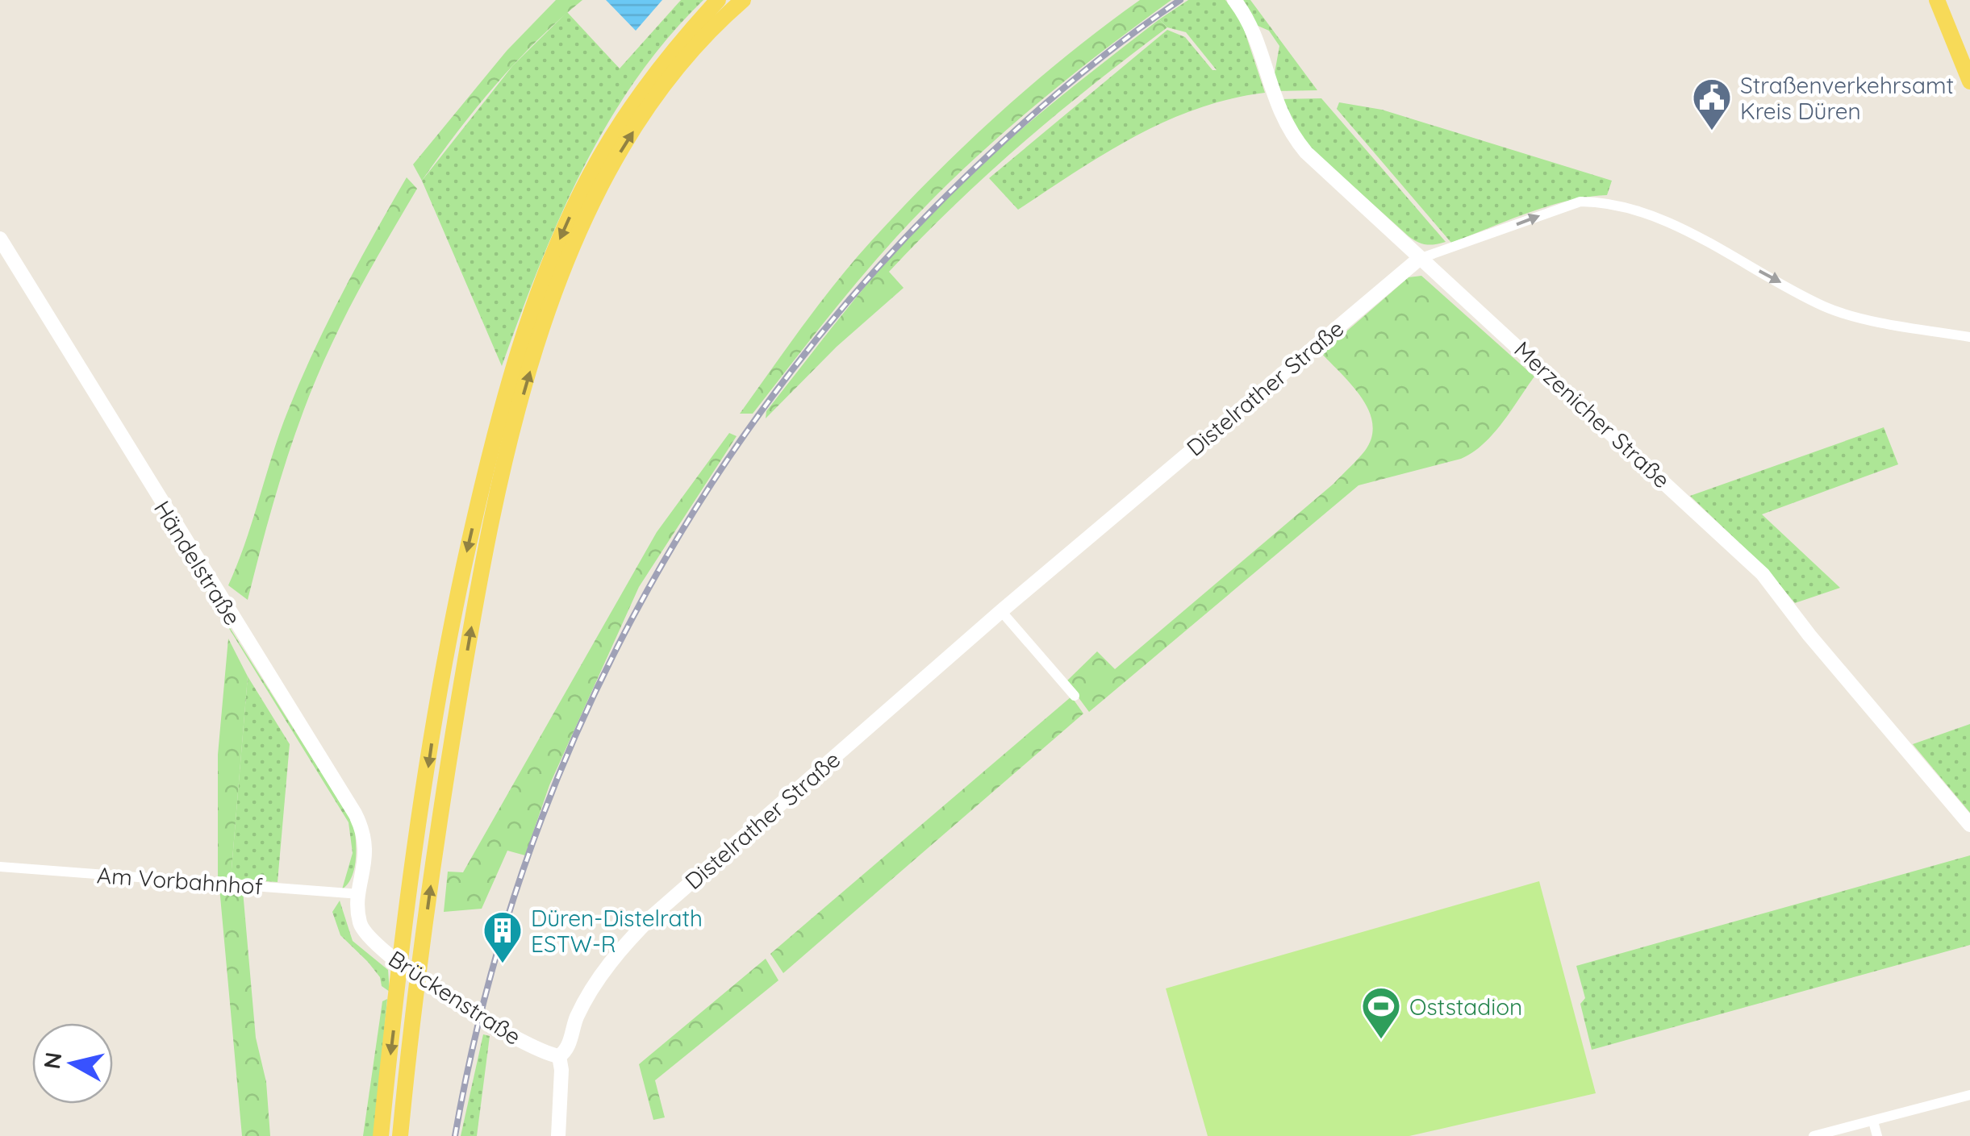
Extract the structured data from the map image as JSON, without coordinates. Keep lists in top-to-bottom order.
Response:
{
  "streets": {
    "street": [
      "Distelrather Straße",
      "Merzenicher Straße",
      "Händelstraße",
      "Am Vorbahnhof",
      "Brückenstraße"
    ]
  },
  "crossings": [
    ["Distelrather Straße", "Merzenicher Straße"],
    ["Distelrather Straße", "Brückenstraße"],
    ["Händelstraße", "Am Vorbahnhof"],
    ["Händelstraße", "Brückenstraße"],
    ["Am Vorbahnhof", "Brückenstraße"]
  ],
  "places": {
    "public building": ["Straßenverkehrsamt Kreis Düren"],
    "building": ["Düren-Distelrath ESTW-R"],
    "sports": ["Oststadion"]
  },
  "north": "left"
}
